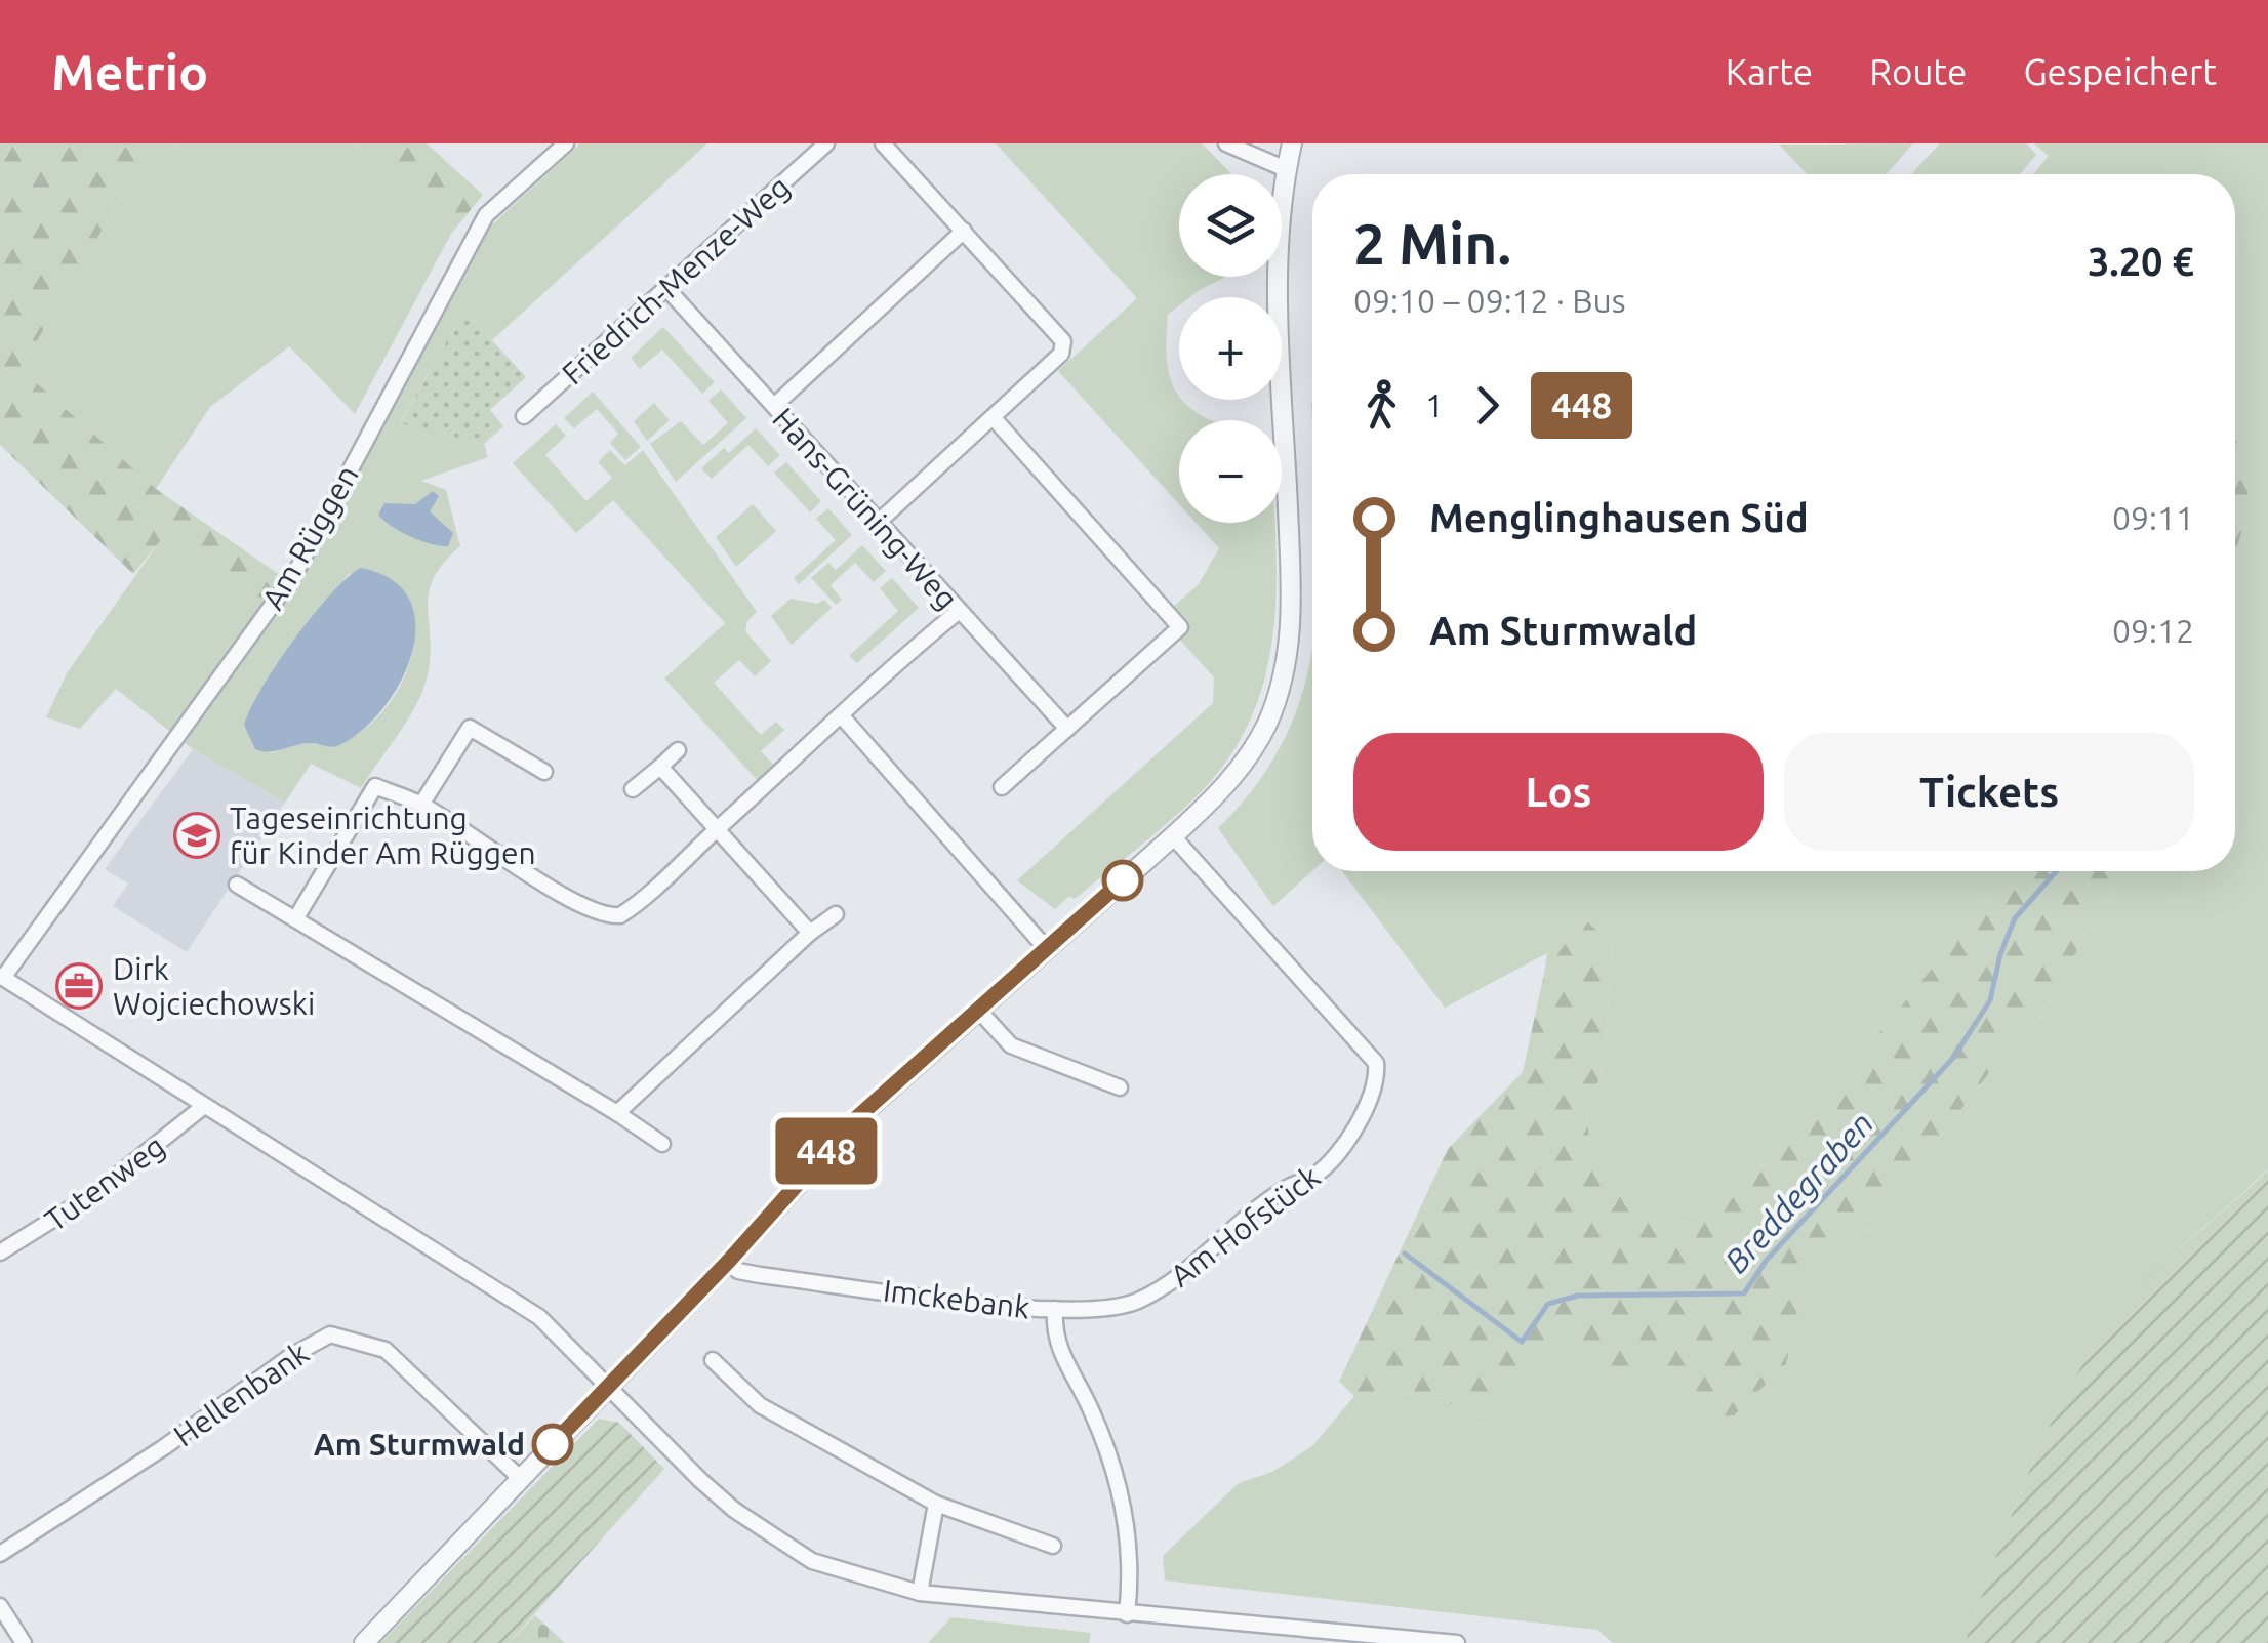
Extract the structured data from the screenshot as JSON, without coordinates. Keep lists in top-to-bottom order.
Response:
{
  "streets": {
    "street": [
      "Friedrich-Menze-Weg",
      "Hans-Grüning-Weg",
      "Am Rüggen",
      "Tutenweg",
      "Am Hofstück",
      "Imckebank",
      "Hellenbank"
    ]
  },
  "crossings": [
    ["Friedrich-Menze-Weg", "Hans-Grüning-Weg"],
    ["Am Hofstück", "Imckebank"]
  ],
  "water": ["Breddegraben"],
  "places": {
    "school or university": ["Tageseinrichtung für Kinder Am Rüggen"],
    "office": ["Dirk Wojciechowski"],
    "other": ["Am Sturmwald"]
  },
  "lines": ["bus line 448"],
  "page": {
    "header": "Metrio",
    "nav": ["Karte", "Route", "Gespeichert"],
    "on_map": "448",
    "map_buttons": ["+", "−"],
    "heading": ["2 Min.", "09:10 – 09:12 · Bus", "3.20 €"],
    "legs": ["1", "448"],
    "list": [
      {
        "name": "Menglinghausen Süd",
        "value": "09:11"
      },
      {
        "name": "Am Sturmwald",
        "value": "09:12"
      }
    ],
    "buttons": ["Los", "Tickets"]
  }
}
